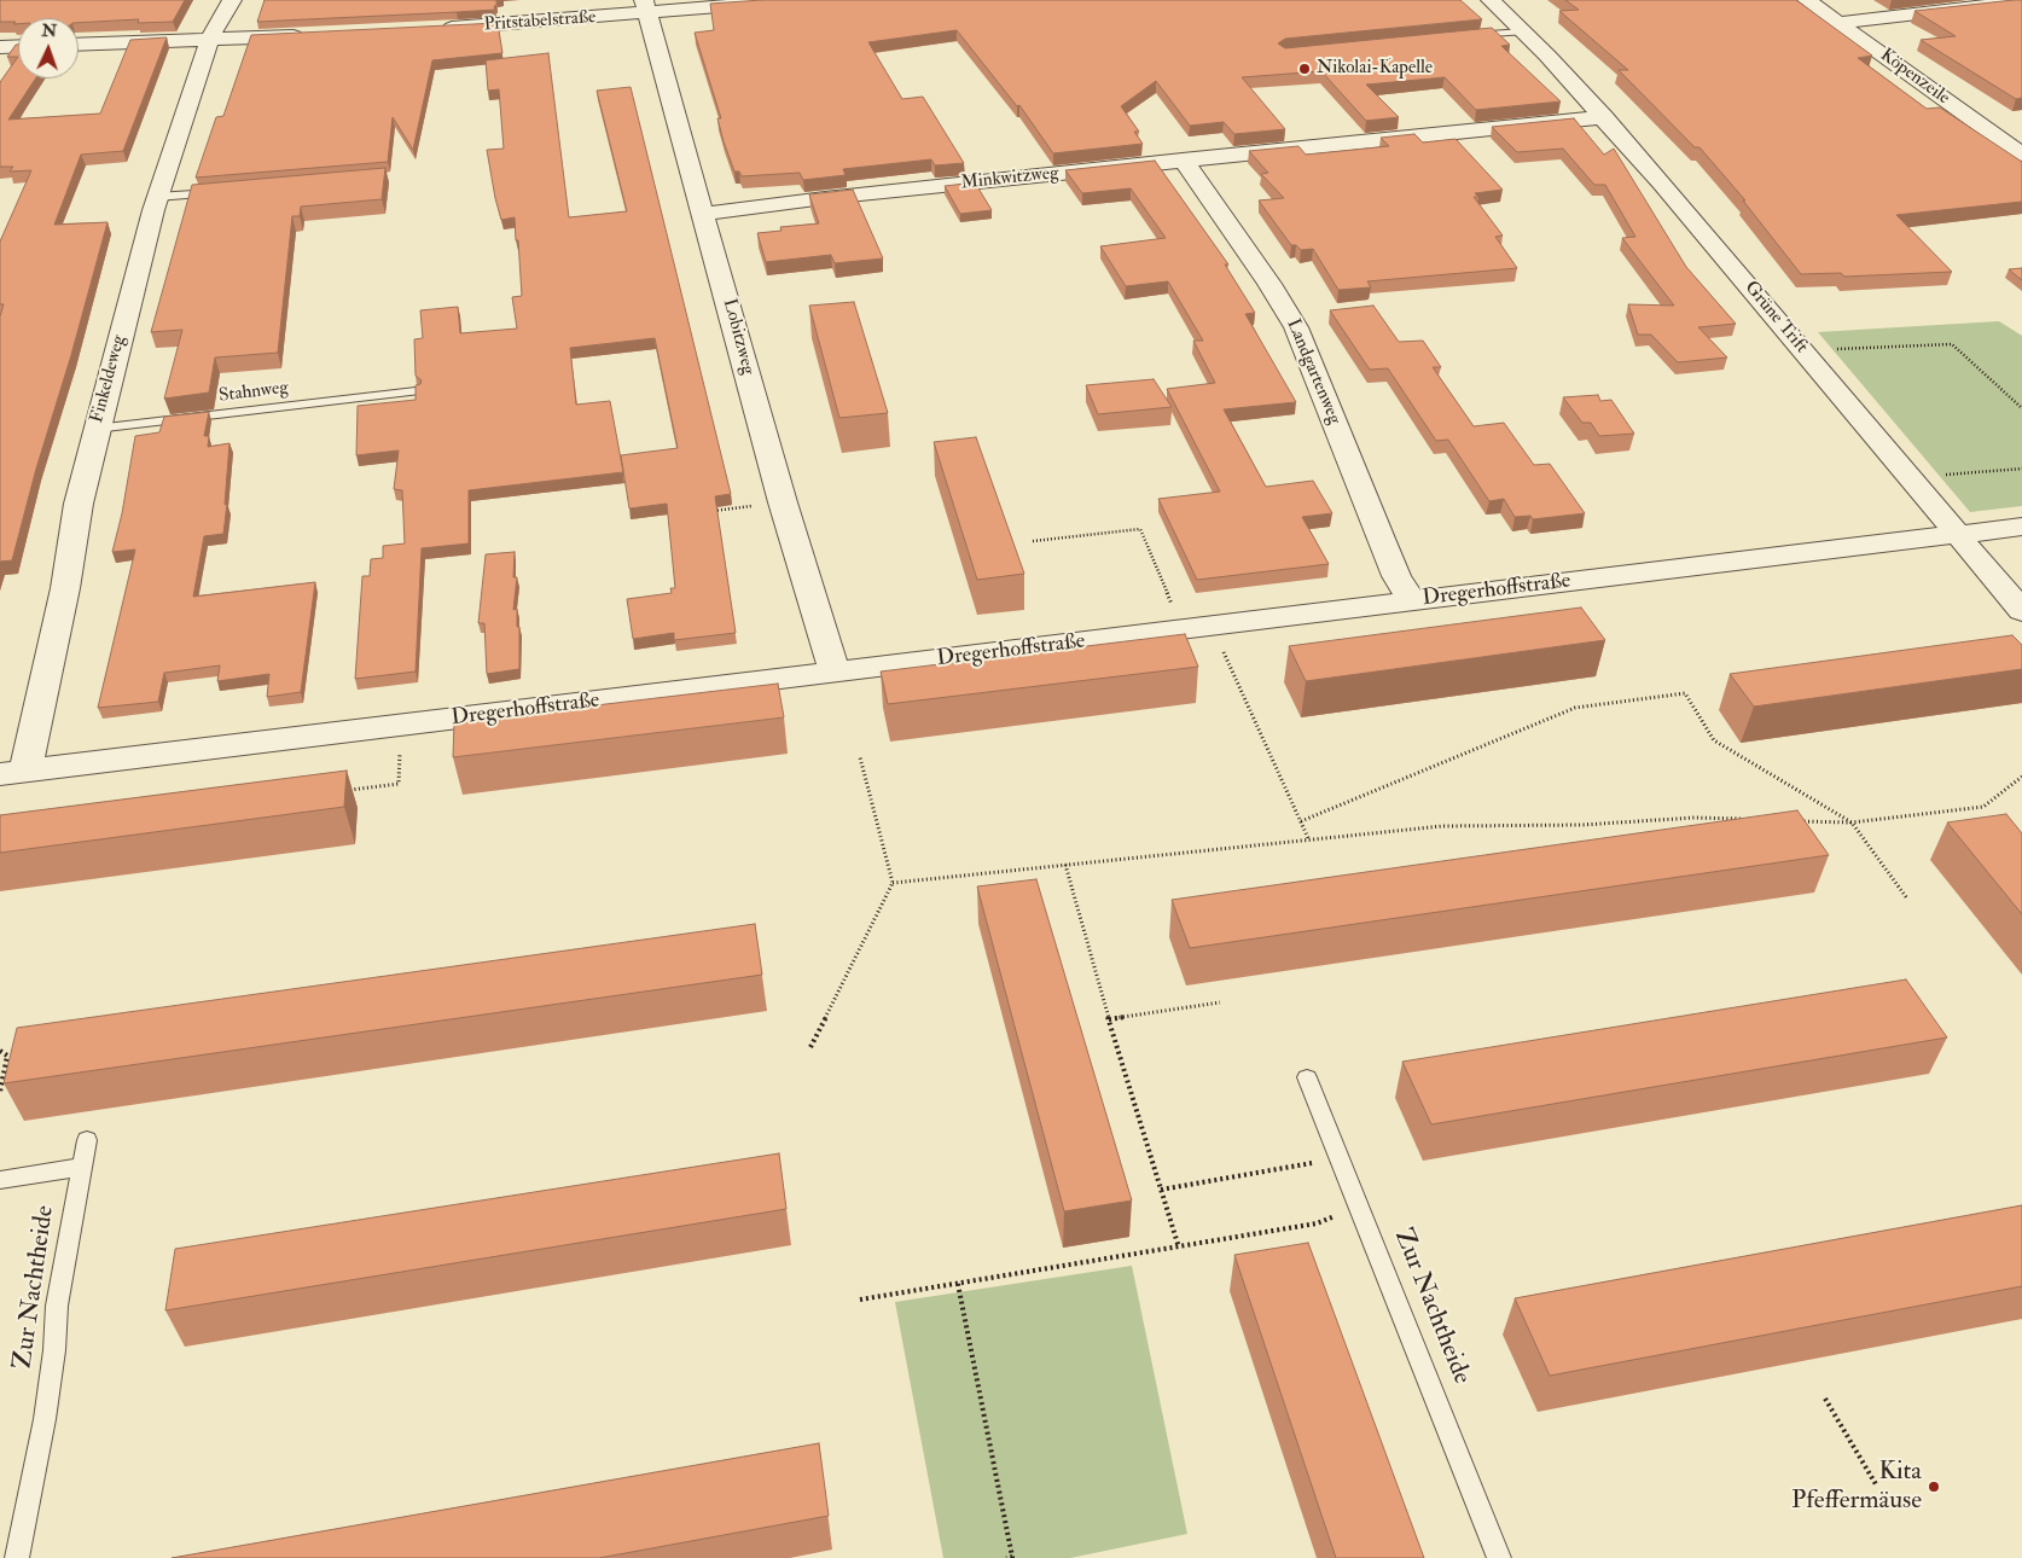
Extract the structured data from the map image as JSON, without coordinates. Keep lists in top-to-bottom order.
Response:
{
  "streets": {
    "street": [
      "Pritstabelstraße",
      "Köpenzeile",
      "Minkwitzweg",
      "Grüne Trift",
      "Lobitzweg",
      "Landgartenweg",
      "Finkeldeweg",
      "Dregerhoffstraße"
    ],
    "lane": ["Stahnweg", "Zur Nachtheide"]
  },
  "crossings": [
    ["Pritstabelstraße", "Lobitzweg"],
    ["Minkwitzweg", "Grüne Trift"],
    ["Minkwitzweg", "Lobitzweg"],
    ["Minkwitzweg", "Landgartenweg"],
    ["Grüne Trift", "Dregerhoffstraße"],
    ["Lobitzweg", "Dregerhoffstraße"],
    ["Landgartenweg", "Dregerhoffstraße"],
    ["Finkeldeweg", "Stahnweg"],
    ["Finkeldeweg", "Dregerhoffstraße"]
  ],
  "places": ["Nikolai-Kapelle", "Kita Pfeffermäuse"],
  "north": "top"
}
